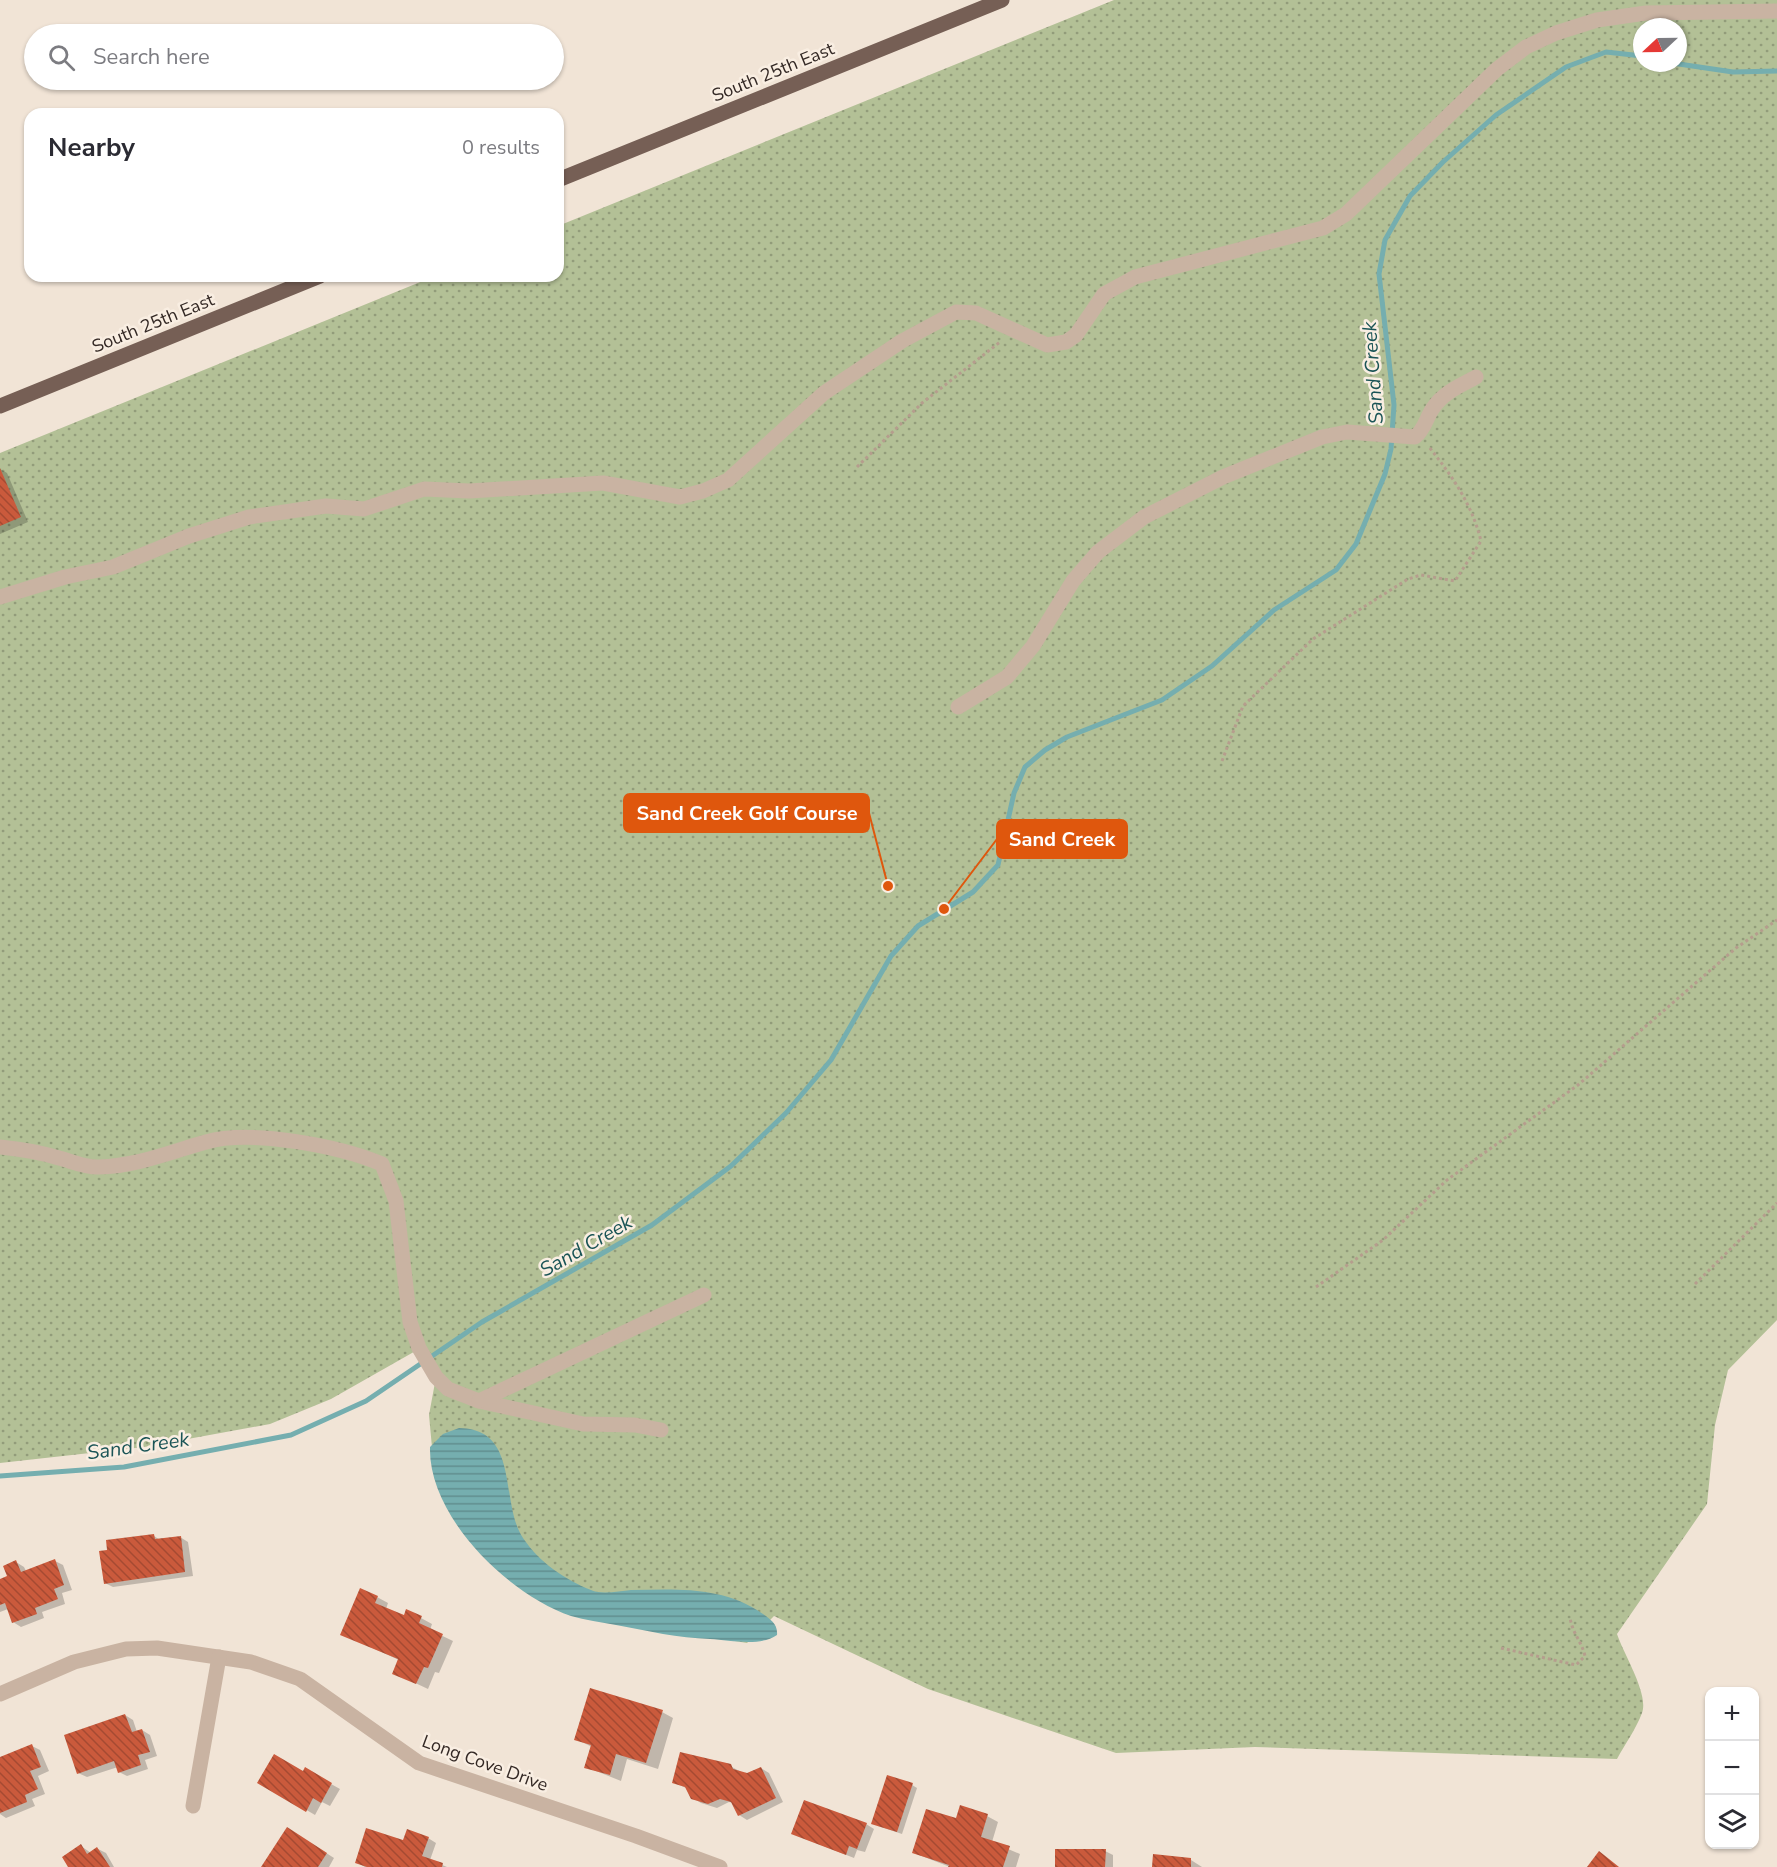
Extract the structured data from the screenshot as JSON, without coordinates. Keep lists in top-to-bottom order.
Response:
{
  "streets": {
    "main road": ["South 25th East"],
    "street": ["Long Cove Drive"]
  },
  "water": ["Sand Creek"],
  "places": ["Sand Creek Golf Course", "Sand Creek"],
  "north": "left",
  "page": {
    "search": "Search here",
    "heading": ["Nearby", "0 results"],
    "map_buttons": ["+", "−"]
  }
}
